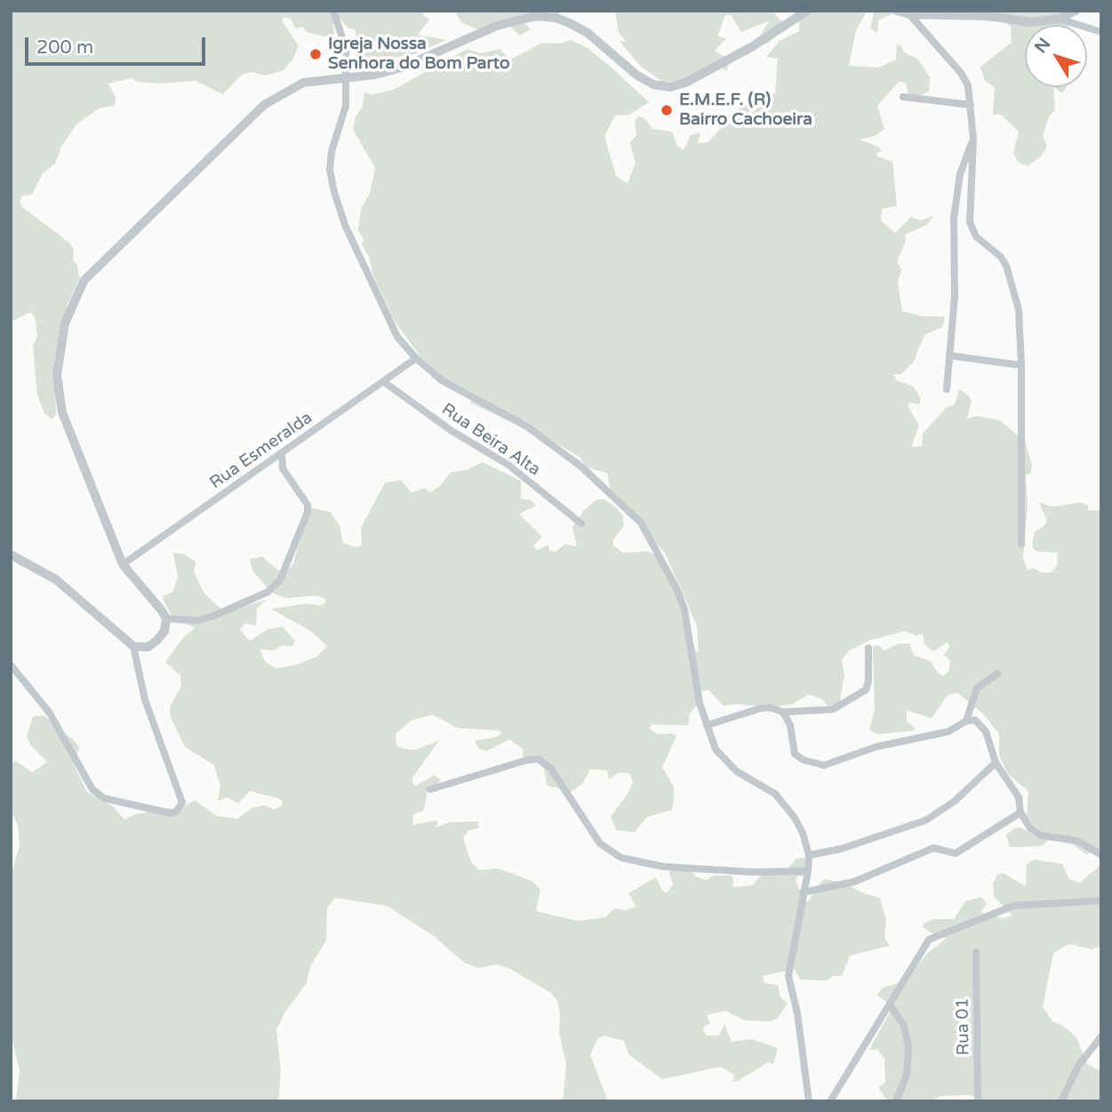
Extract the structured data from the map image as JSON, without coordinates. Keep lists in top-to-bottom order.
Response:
{
  "streets": {
    "street": ["Rua Beira Alta", "Rua Esmeralda", "Rua 01"]
  },
  "crossings": [
    ["Rua Beira Alta", "Rua Esmeralda"]
  ],
  "places": ["Igreja Nossa Senhora do Bom Parto", "E.M.E.F. (R) Bairro Cachoeira"],
  "scale_bar": "200 m",
  "north": "top left"
}
